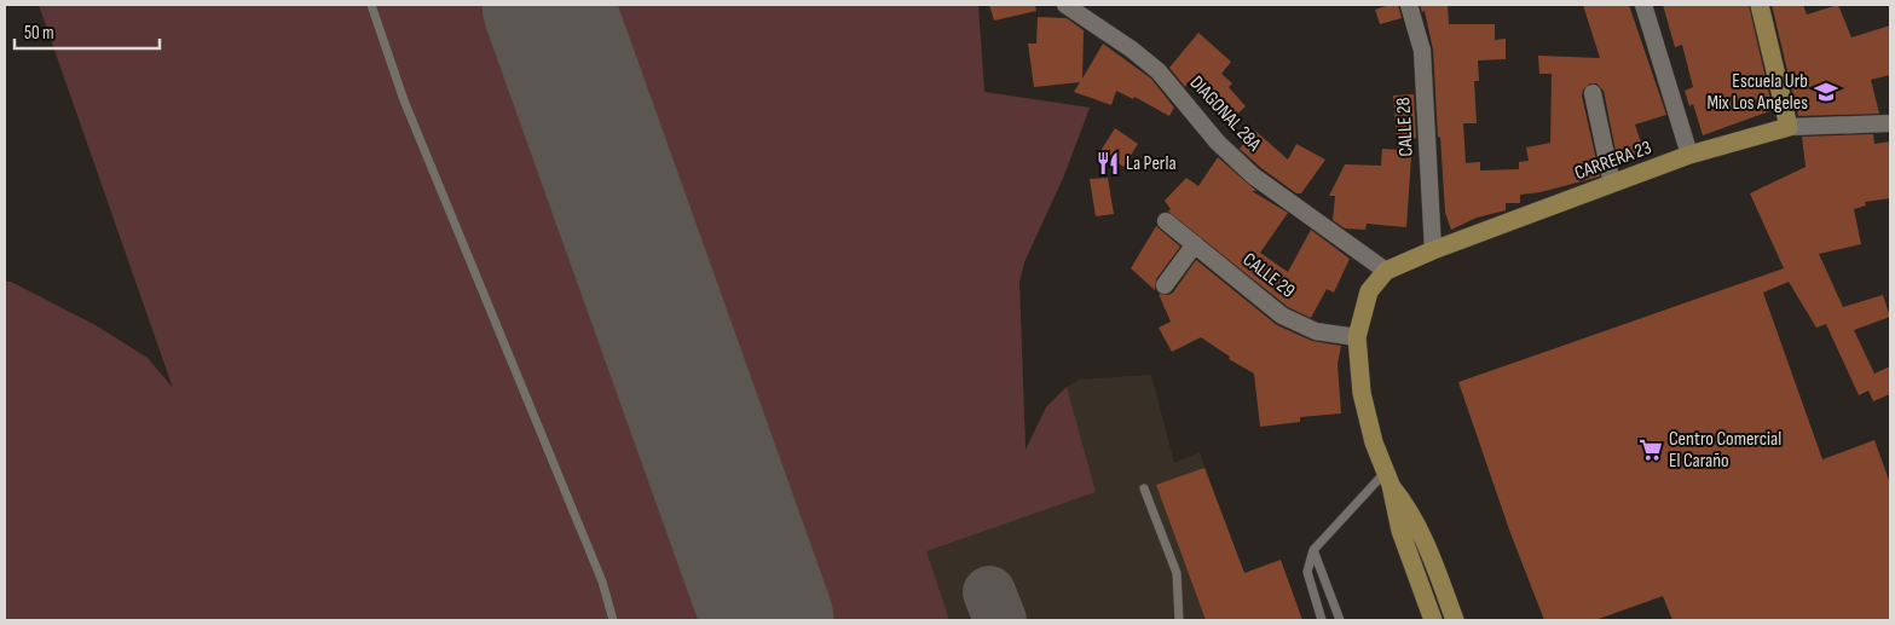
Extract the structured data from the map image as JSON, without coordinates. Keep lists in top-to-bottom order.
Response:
{
  "streets": {
    "main road": ["CARRERA 23"],
    "street": ["DIAGONAL 28A", "CALLE 28", "CALLE 29"]
  },
  "crossings": [
    ["DIAGONAL 28A", "CARRERA 23"],
    ["CALLE 28", "CARRERA 23"],
    ["CARRERA 23", "CALLE 29"]
  ],
  "places": {
    "school or university": ["Escuela Urb Mix Los Angeles"],
    "restaurant": ["La Perla"],
    "supermarket": ["Centro Comercial El Caraño"]
  },
  "scale_bar": "50 m"
}
